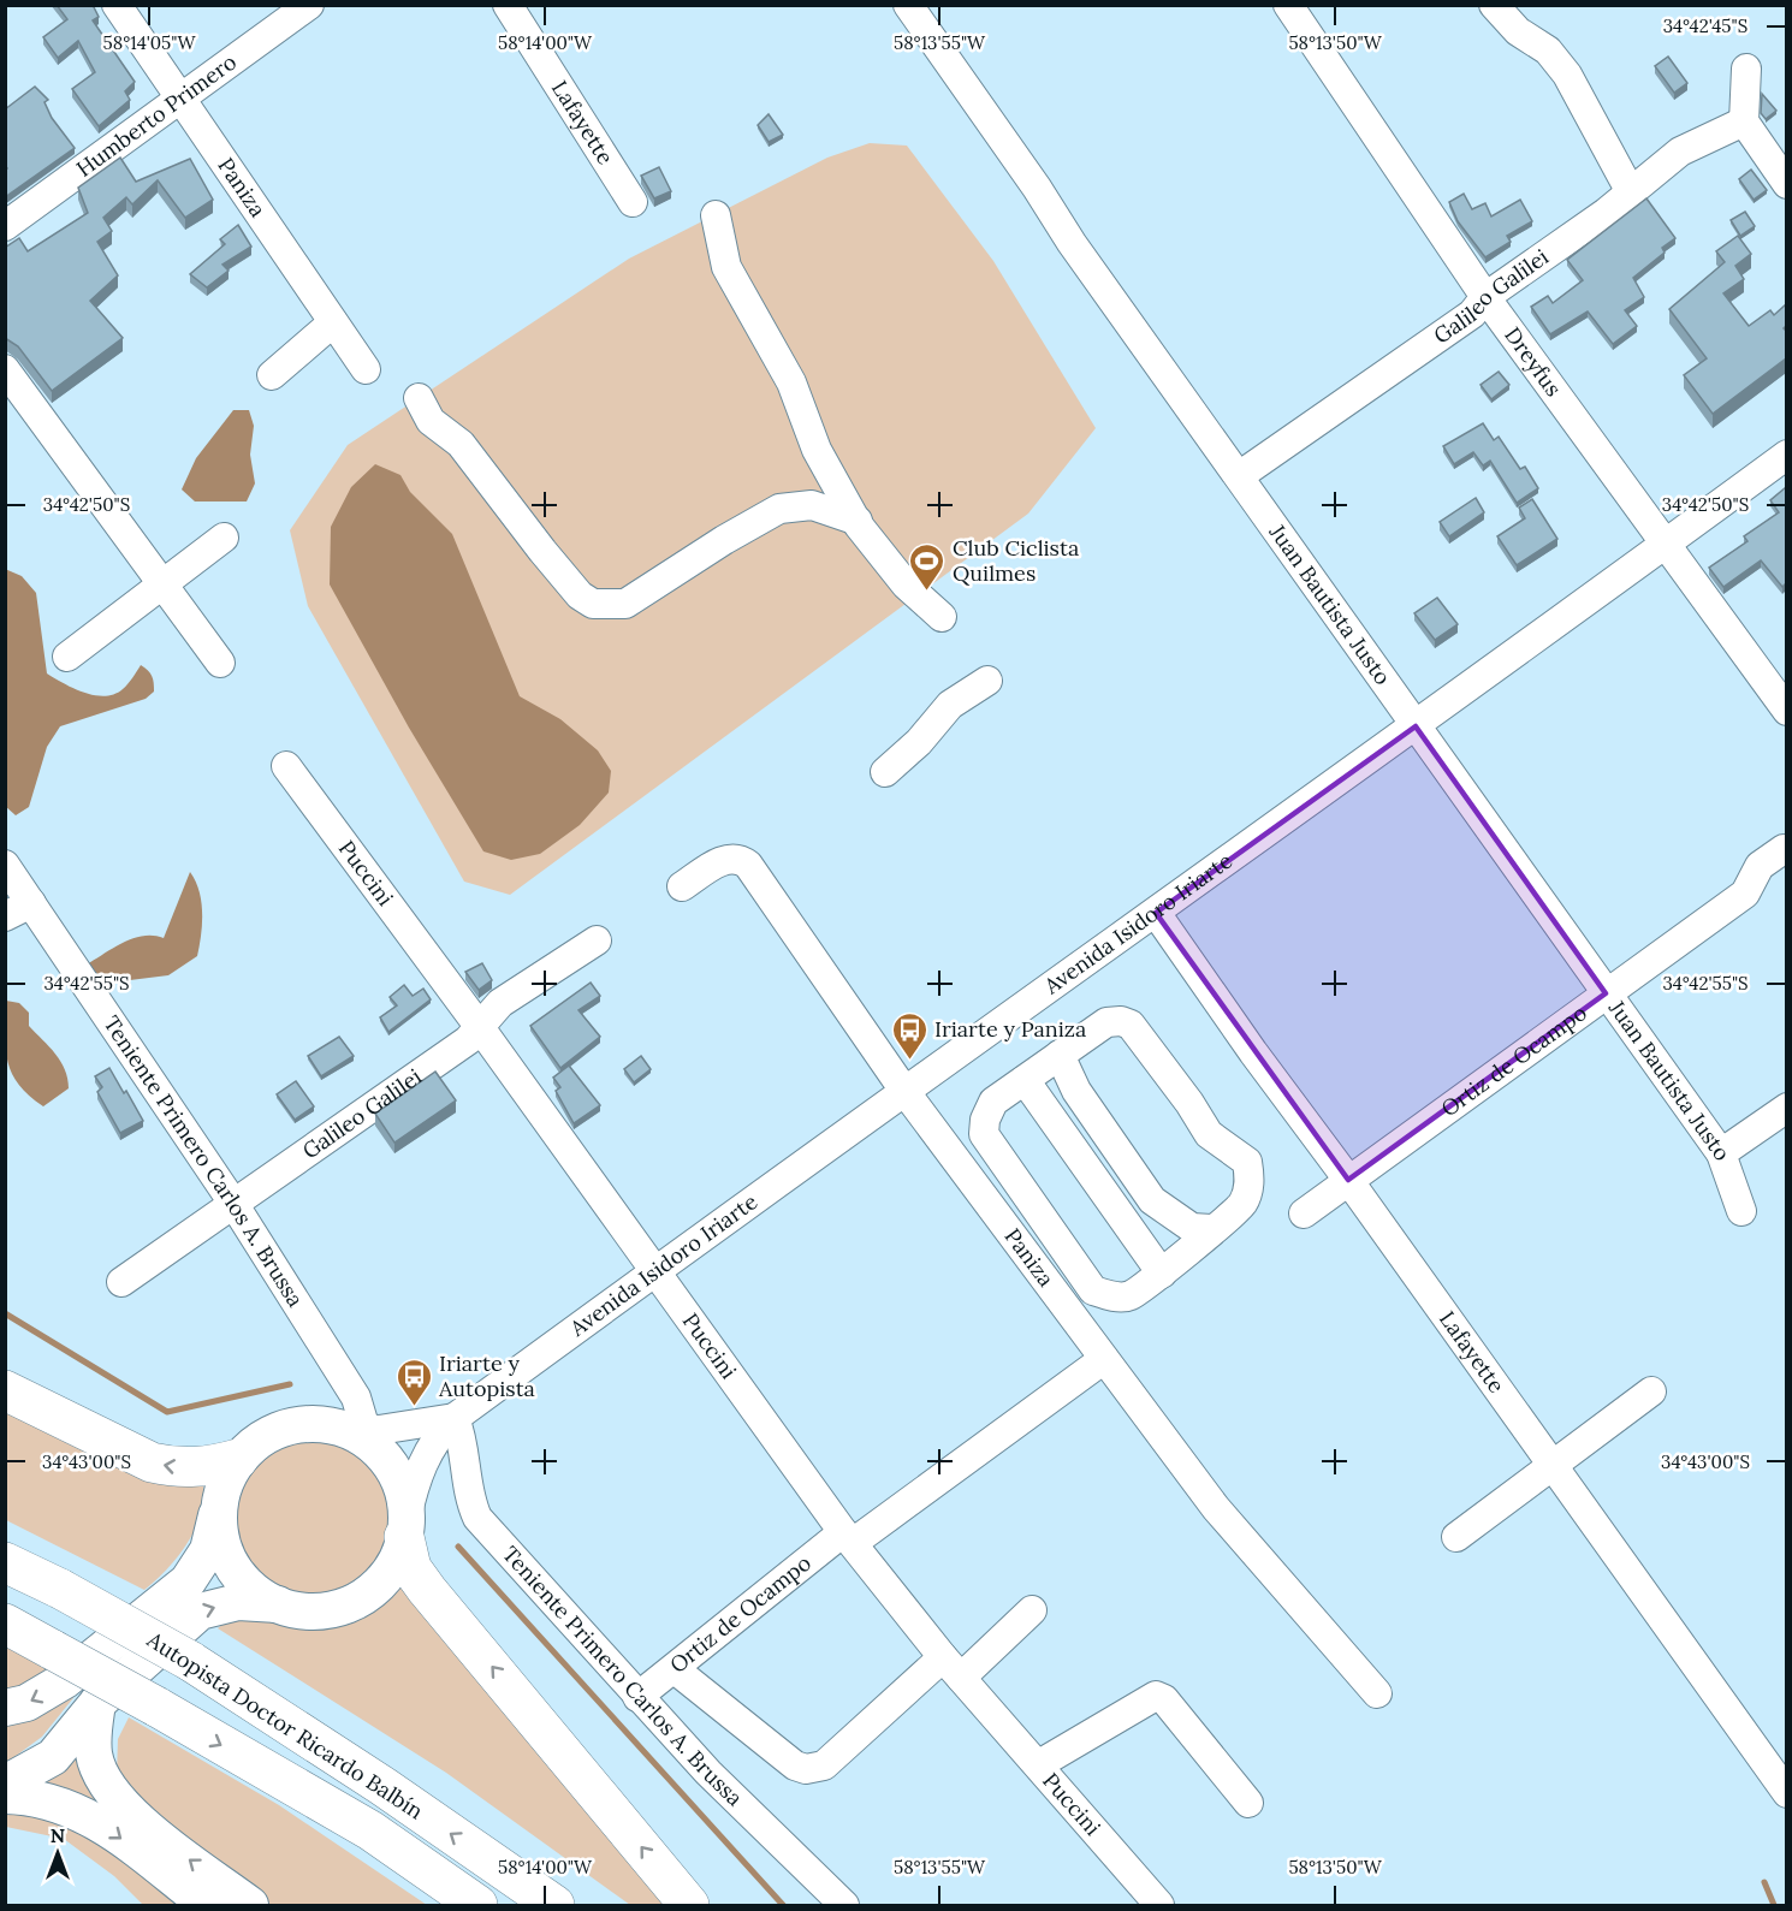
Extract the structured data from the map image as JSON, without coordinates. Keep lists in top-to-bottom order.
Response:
{
  "streets": {
    "highway": ["Autopista Doctor Ricardo Balbín"],
    "street": [
      "Humberto Primero",
      "Lafayette",
      "Paniza",
      "Galileo Galilei",
      "Dreyfus",
      "Juan Bautista Justo",
      "Puccini",
      "Avenida Isidoro Iriarte",
      "Ortiz de Ocampo",
      "Teniente Primero Carlos A. Brussa"
    ]
  },
  "crossings": [
    ["Humberto Primero", "Paniza"],
    ["Lafayette", "Avenida Isidoro Iriarte"],
    ["Lafayette", "Ortiz de Ocampo"],
    ["Paniza", "Avenida Isidoro Iriarte"],
    ["Paniza", "Ortiz de Ocampo"],
    ["Galileo Galilei", "Dreyfus"],
    ["Galileo Galilei", "Juan Bautista Justo"],
    ["Galileo Galilei", "Puccini"],
    ["Galileo Galilei", "Teniente Primero Carlos A. Brussa"],
    ["Dreyfus", "Avenida Isidoro Iriarte"],
    ["Juan Bautista Justo", "Avenida Isidoro Iriarte"],
    ["Juan Bautista Justo", "Ortiz de Ocampo"],
    ["Puccini", "Avenida Isidoro Iriarte"],
    ["Puccini", "Ortiz de Ocampo"],
    ["Avenida Isidoro Iriarte", "Teniente Primero Carlos A. Brussa"],
    ["Ortiz de Ocampo", "Teniente Primero Carlos A. Brussa"]
  ],
  "places": {
    "sports": ["Club Ciclista Quilmes"],
    "bus stop": ["Iriarte y Paniza", "Iriarte y Autopista"]
  },
  "north": "top",
  "coordinates": [
    "34°42'45\"S",
    "58°14'05\"W",
    "58°14'00\"W",
    "58°13'55\"W",
    "58°13'50\"W",
    "34°42'50\"S",
    "34°42'55\"S",
    "34°43'00\"S"
  ]
}
